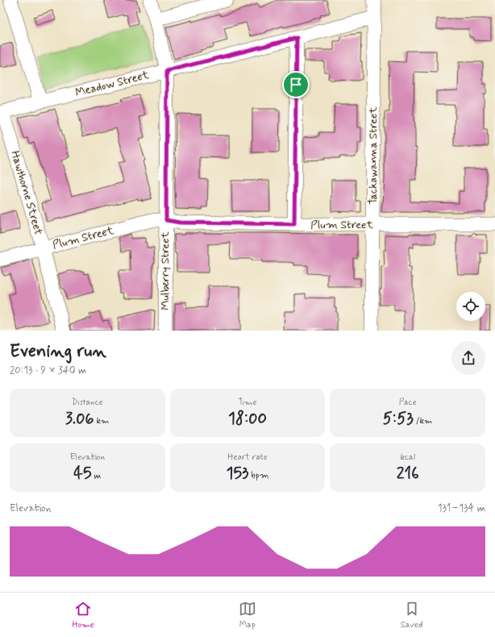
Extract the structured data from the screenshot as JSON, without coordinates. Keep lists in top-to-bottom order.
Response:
{
  "streets": {
    "street": [
      "Meadow Street",
      "Tackawanna Street",
      "Hawthorne Street",
      "Plum Street",
      "Mulberry Street"
    ]
  },
  "crossings": [
    ["Meadow Street", "Tackawanna Street"],
    ["Meadow Street", "Hawthorne Street"],
    ["Meadow Street", "Mulberry Street"],
    ["Tackawanna Street", "Plum Street"],
    ["Hawthorne Street", "Plum Street"],
    ["Plum Street", "Mulberry Street"]
  ],
  "page": {
    "heading": ["Evening run", "20:13 · 9 × 340 m"],
    "stats": [
      ["Distance", "3.06 km"],
      ["Time", "18:00"],
      ["Pace", "5:53 /km"],
      ["Elevation", "45 m"],
      ["Heart rate", "153 bpm"],
      ["kcal", "216"]
    ],
    "chart": ["Elevation", "131–134 m"],
    "tabs": ["Home", "Map", "Saved"]
  }
}
